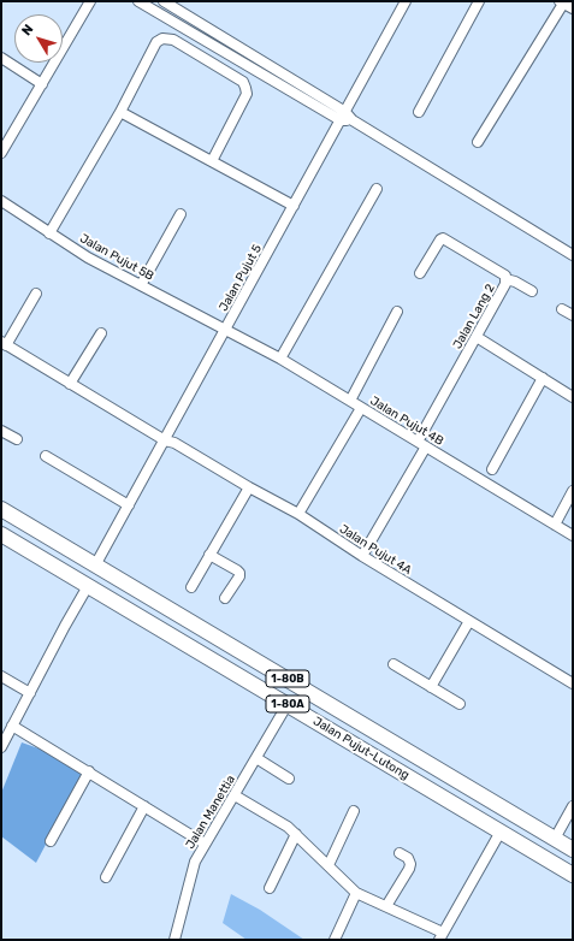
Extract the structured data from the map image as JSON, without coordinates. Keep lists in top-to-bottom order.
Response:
{
  "streets": {
    "highway": ["1-80B", "1-80A", "Jalan Pujut-Lutong"],
    "street": [
      "Jalan Pujut 5B",
      "Jalan Pujut 5",
      "Jalan Lang 2",
      "Jalan Pujut 4B",
      "Jalan Pujut 4A",
      "Jalan Manettia"
    ]
  },
  "crossings": [
    ["Jalan Pujut 5B", "Jalan Pujut 5"],
    ["Jalan Pujut 5B", "Jalan Pujut 4B"],
    ["Jalan Pujut 5", "Jalan Pujut 4B"],
    ["Jalan Pujut 5", "Jalan Pujut 4A"],
    ["Jalan Pujut 5", "Jalan Pujut-Lutong"],
    ["Jalan Lang 2", "Jalan Pujut 4B"],
    ["Jalan Lang 2", "Jalan Pujut 4A"],
    ["Jalan Pujut-Lutong", "Jalan Manettia"]
  ],
  "north": "top left"
}
